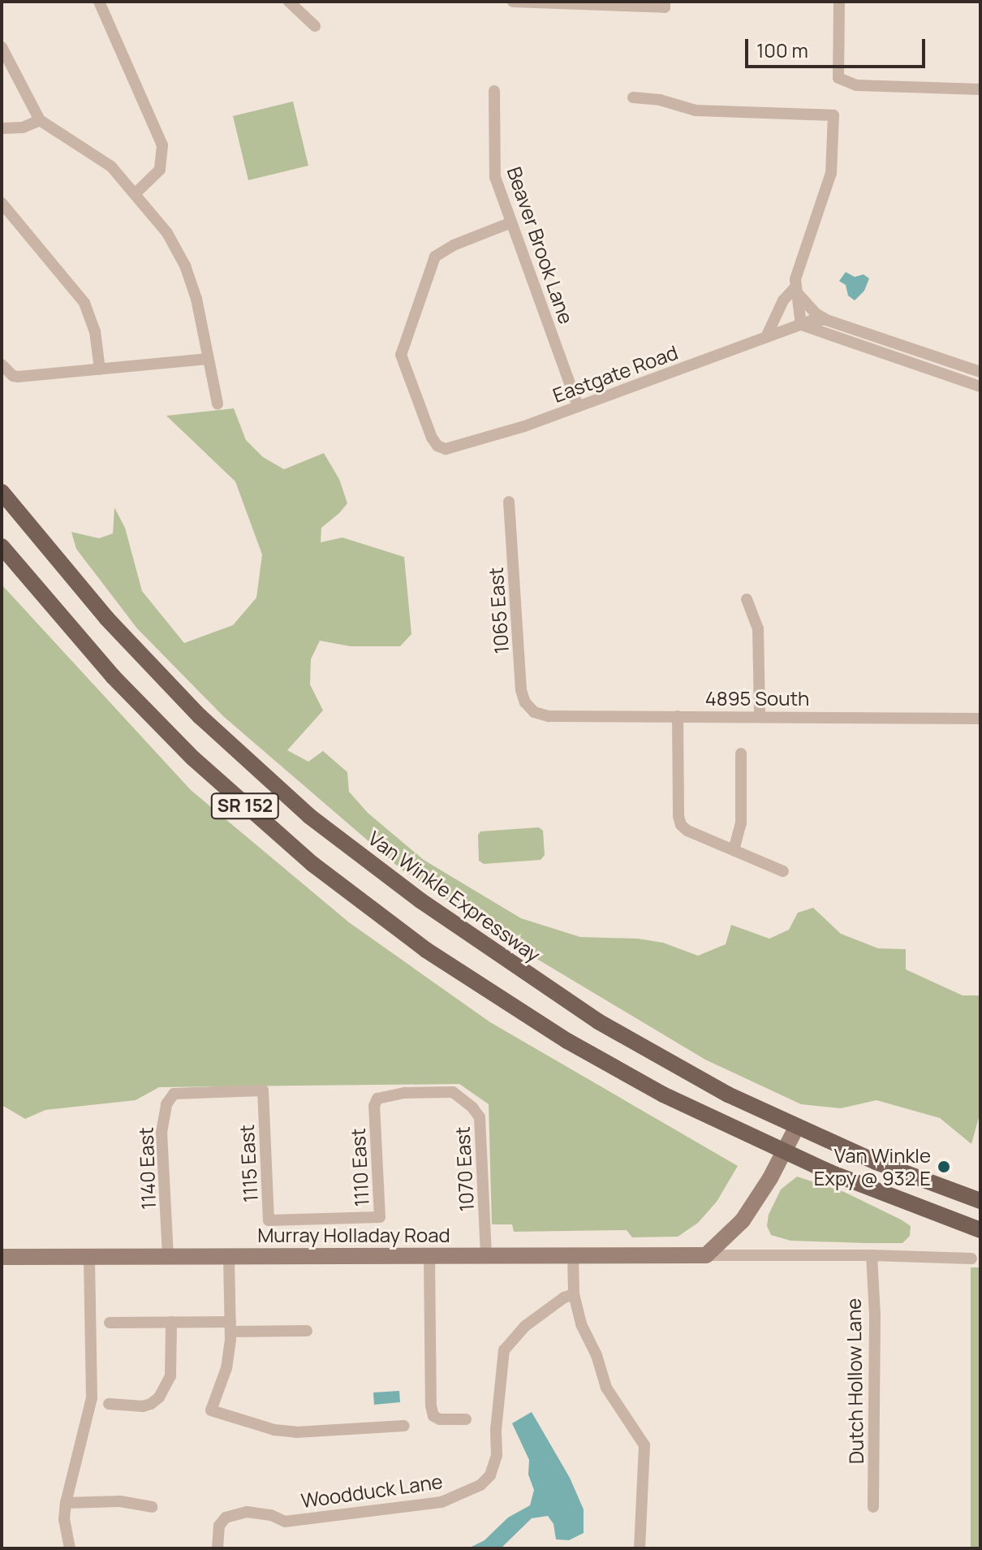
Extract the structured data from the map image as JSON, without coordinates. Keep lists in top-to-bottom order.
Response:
{
  "streets": {
    "main road": ["SR 152", "Van Winkle Expressway", "Murray Holladay Road"],
    "street": [
      "Beaver Brook Lane",
      "Eastgate Road",
      "1065 East",
      "4895 South",
      "1115 East",
      "1110 East",
      "1140 East",
      "1070 East",
      "Dutch Hollow Lane",
      "Woodduck Lane"
    ]
  },
  "crossings": [
    ["Beaver Brook Lane", "Eastgate Road"],
    ["1065 East", "4895 South"],
    ["1115 East", "1110 East"],
    ["1115 East", "1140 East"],
    ["1110 East", "1070 East"],
    ["1140 East", "Murray Holladay Road"],
    ["1070 East", "Murray Holladay Road"],
    ["Murray Holladay Road", "Dutch Hollow Lane"]
  ],
  "places": ["Van Winkle Expy @ 932 E"],
  "scale_bar": "100 m"
}
